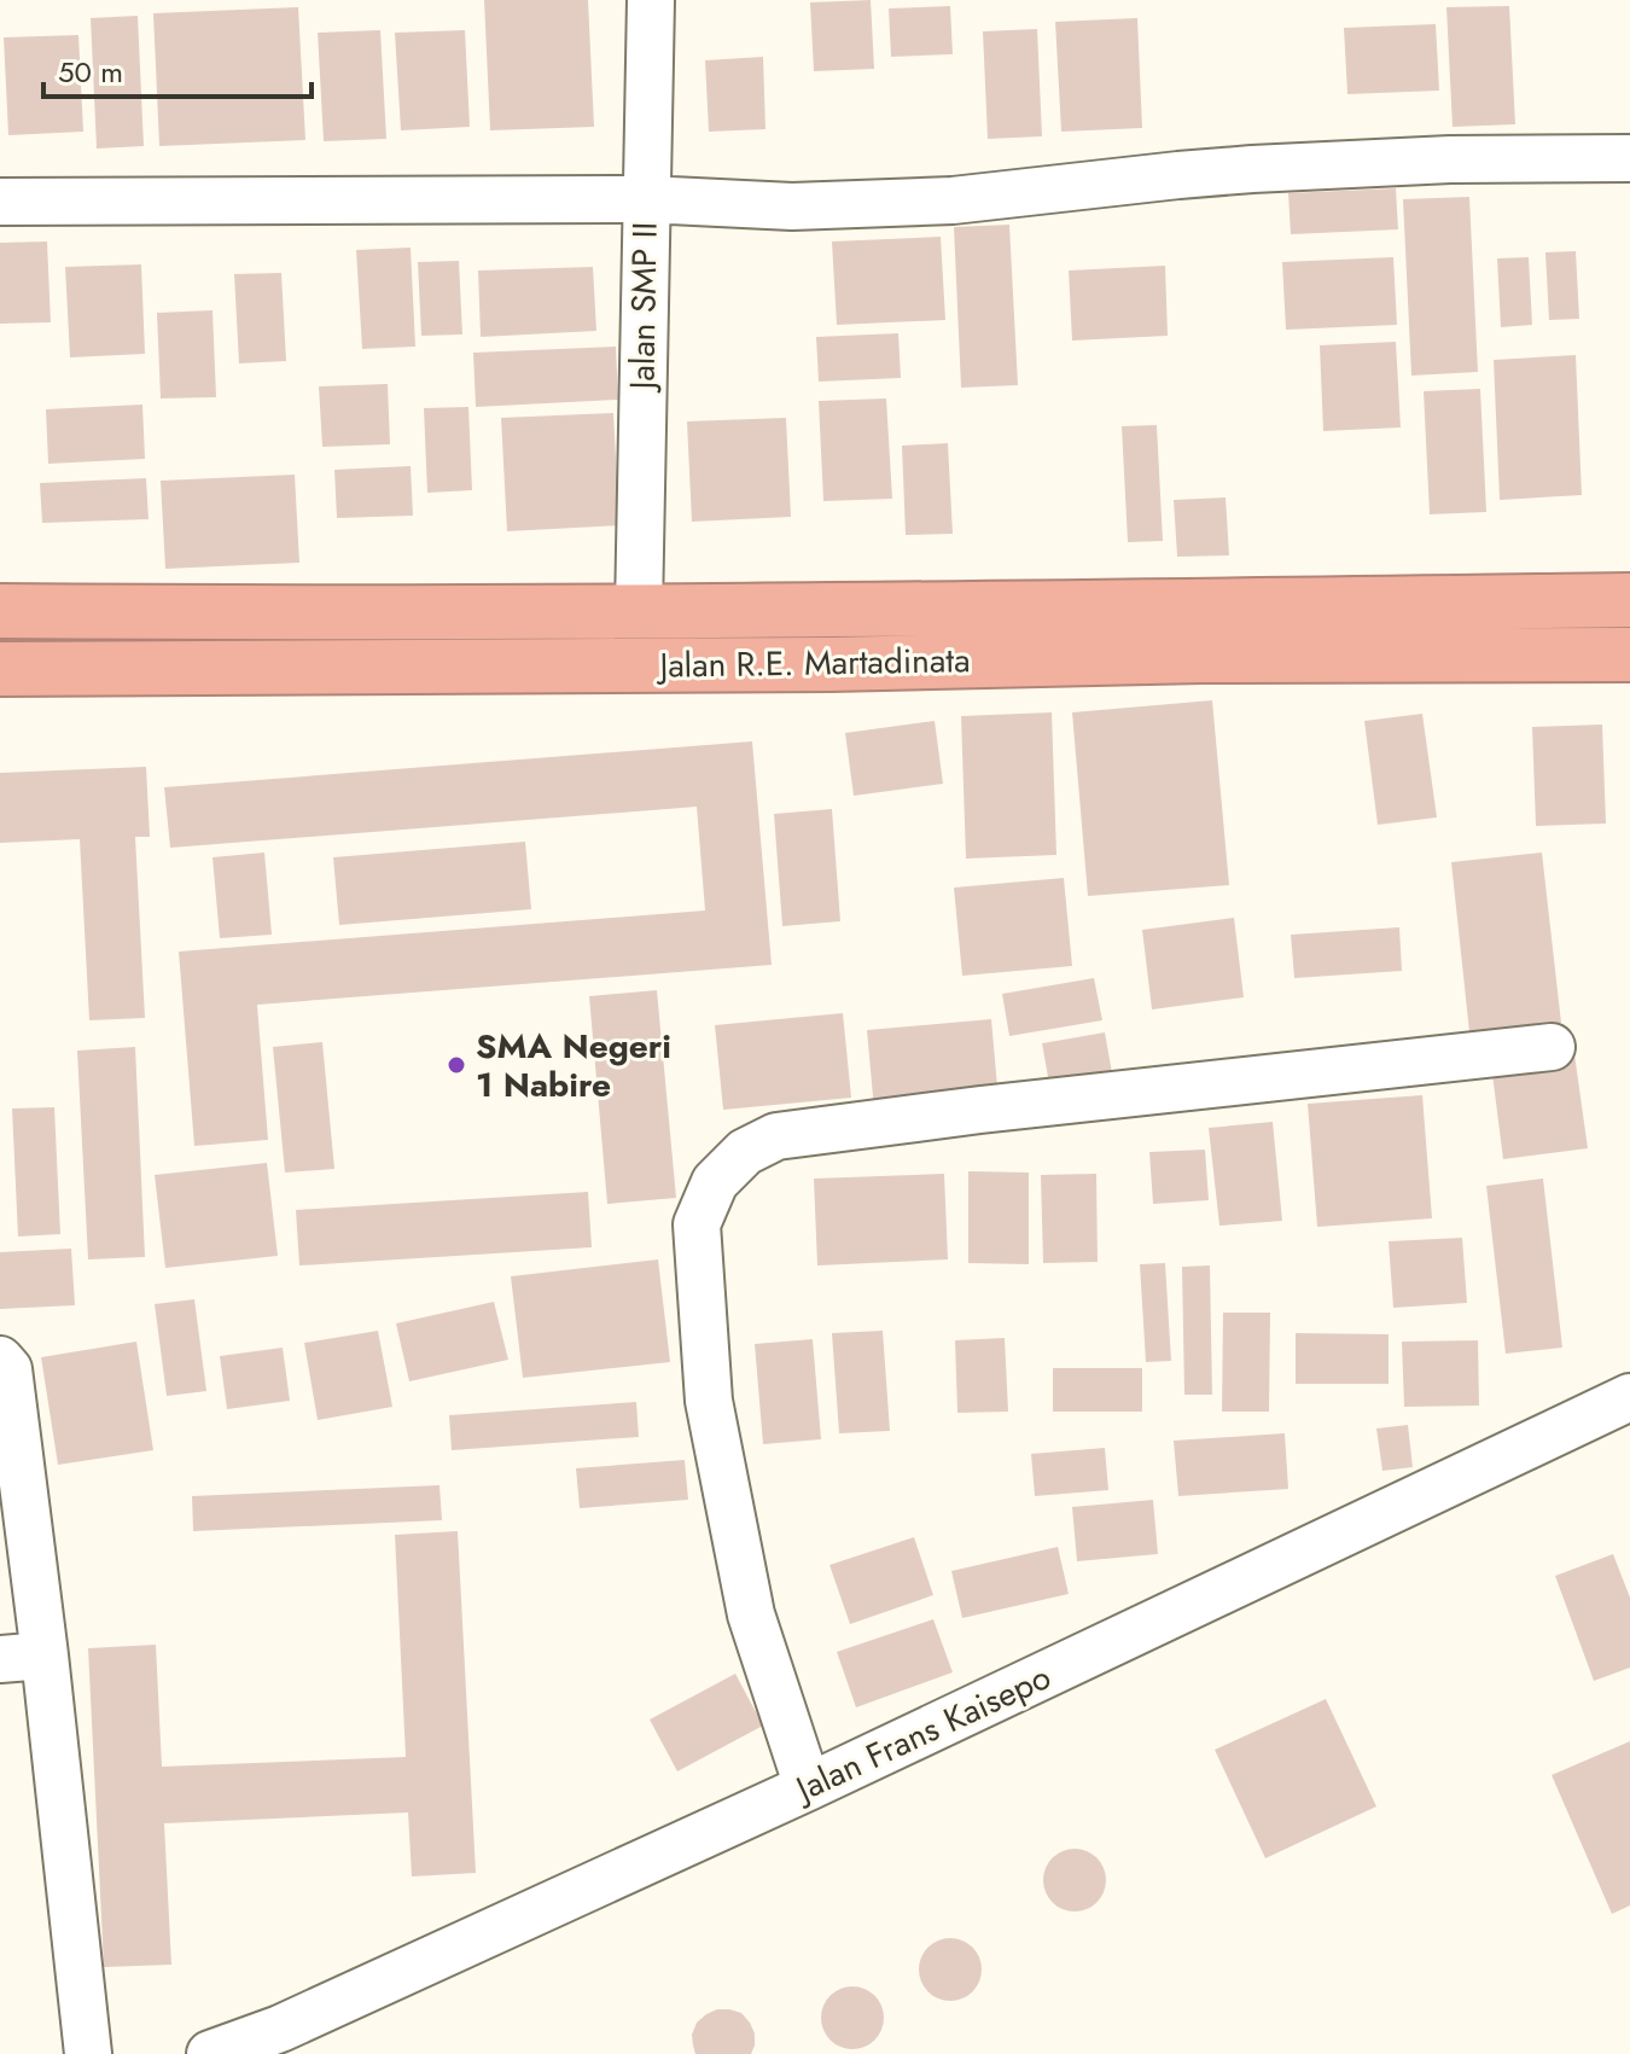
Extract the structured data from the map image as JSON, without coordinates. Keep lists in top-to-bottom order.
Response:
{
  "streets": {
    "highway": ["Jalan R.E. Martadinata"],
    "street": ["Jalan SMP II", "Jalan Frans Kaisepo"]
  },
  "crossings": [
    ["Jalan SMP II", "Jalan R.E. Martadinata"]
  ],
  "places": ["SMA Negeri 1 Nabire"],
  "scale_bar": "50 m"
}
